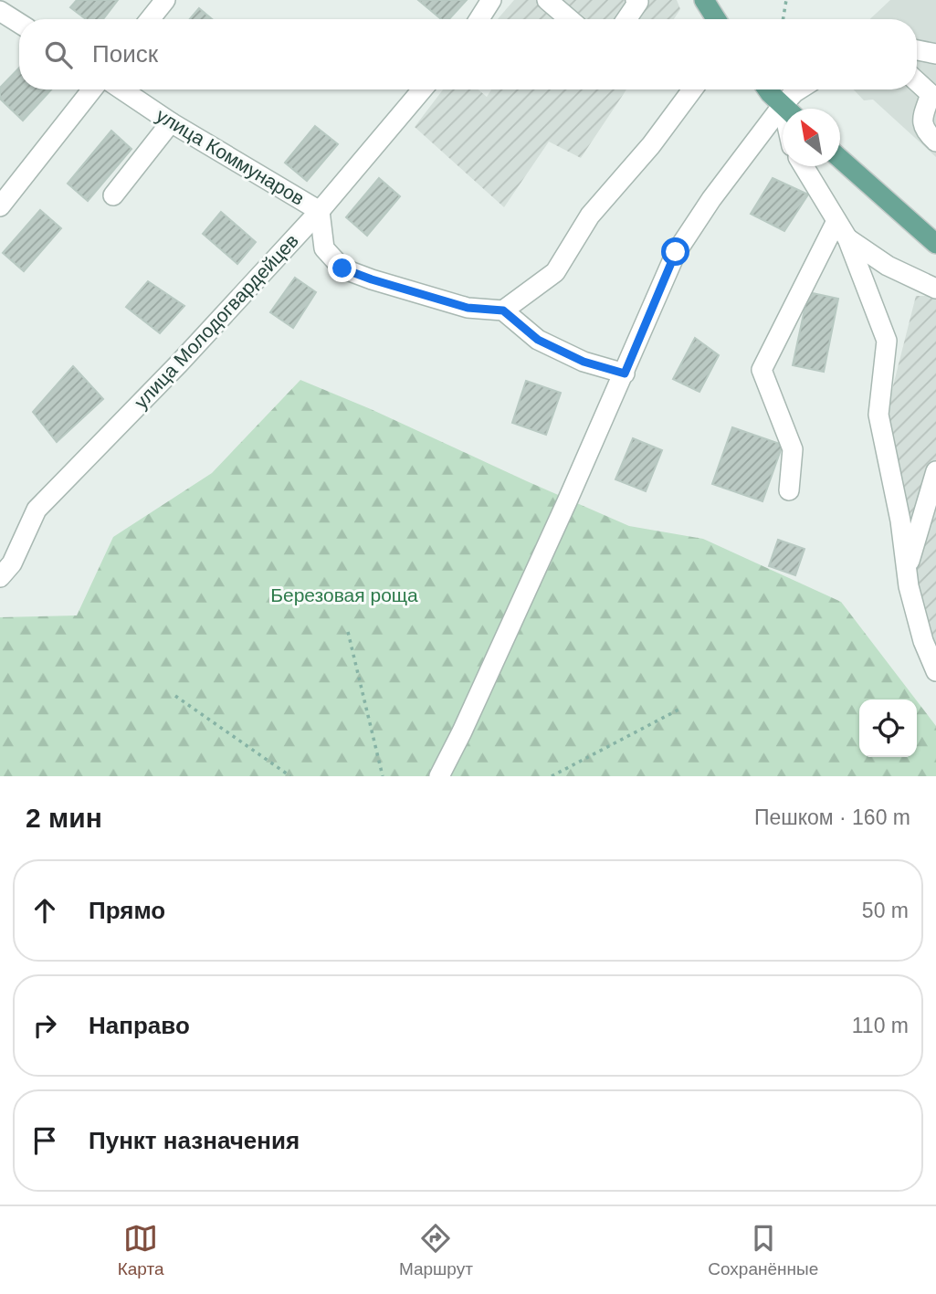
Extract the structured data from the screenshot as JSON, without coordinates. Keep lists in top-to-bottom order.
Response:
{
  "streets": {
    "street": ["улица Коммунаров", "улица Молодогвардейцев"]
  },
  "crossings": [
    ["улица Коммунаров", "улица Молодогвардейцев"]
  ],
  "parks": ["Березовая роща"],
  "north": "top left",
  "page": {
    "search": "Поиск",
    "heading": ["2 мин", "Пешком · 160 m"],
    "list": [
      ["Прямо", "50 m"],
      ["Направо", "110 m"],
      "Пункт назначения"
    ],
    "nav": ["Карта", "Маршрут", "Сохранённые"]
  }
}
